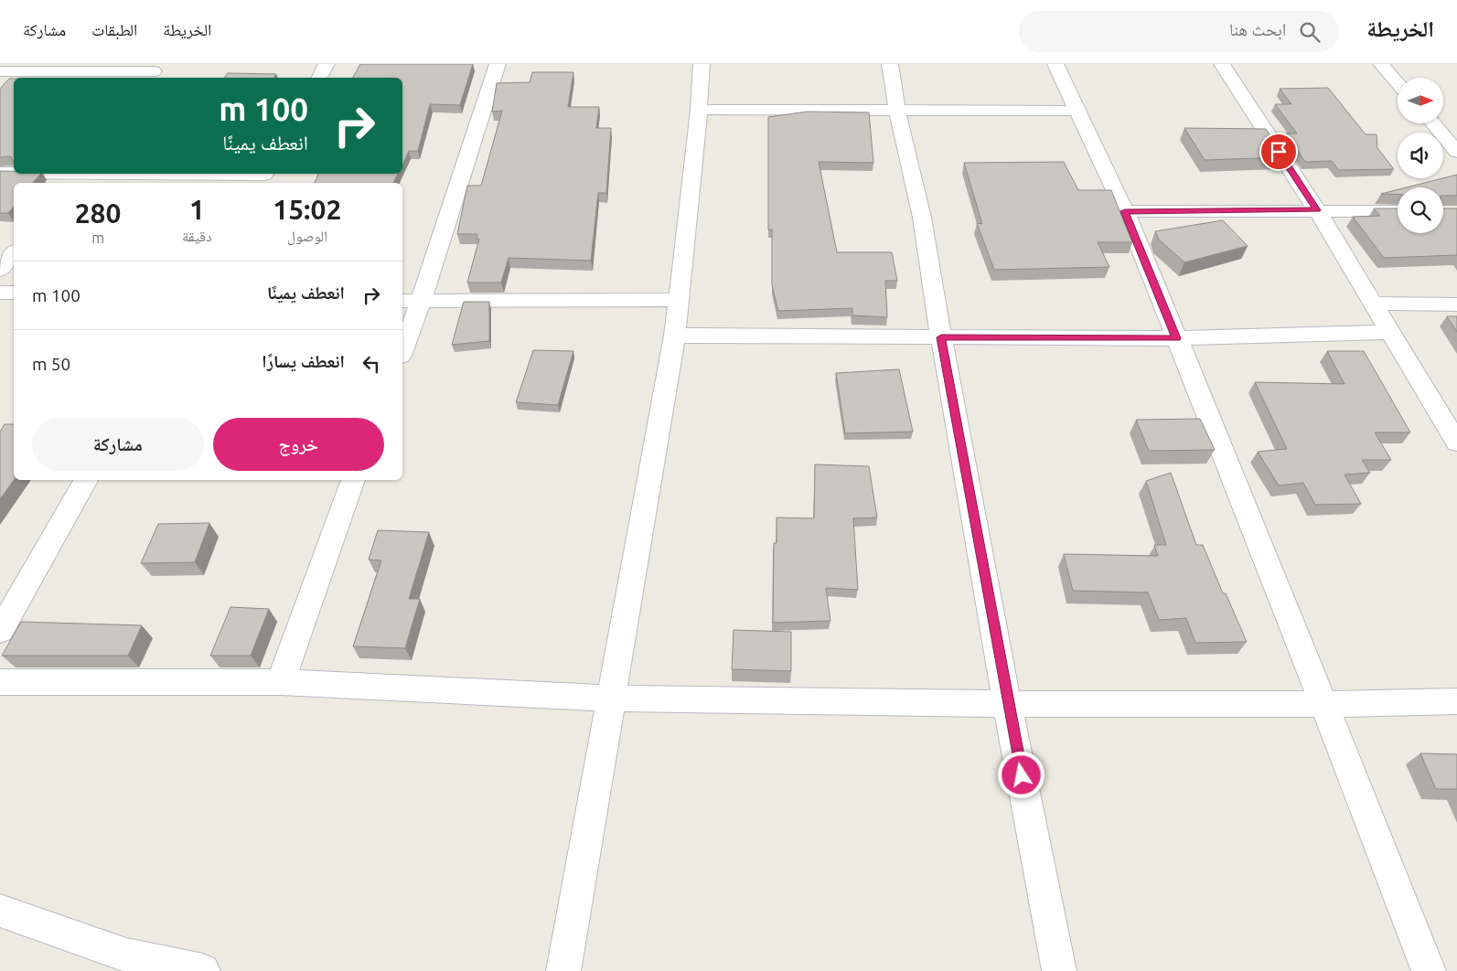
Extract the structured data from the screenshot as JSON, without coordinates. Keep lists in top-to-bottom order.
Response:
{
  "north": "right",
  "page": {
    "header": "الخريطة",
    "search": "ابحث هنا",
    "nav": ["الخريطة", "الطبقات", "مشاركة"],
    "turn": ["100 m", "انعطف يمينًا"],
    "eta": [
      "15:02",
      "الوصول",
      "1",
      "دقيقة",
      "280",
      "m"
    ],
    "list": [
      {
        "name": "انعطف يمينًا",
        "value": "100 m"
      },
      {
        "name": "انعطف يسارًا",
        "value": "50 m"
      }
    ],
    "buttons": ["خروج", "مشاركة"]
  }
}
